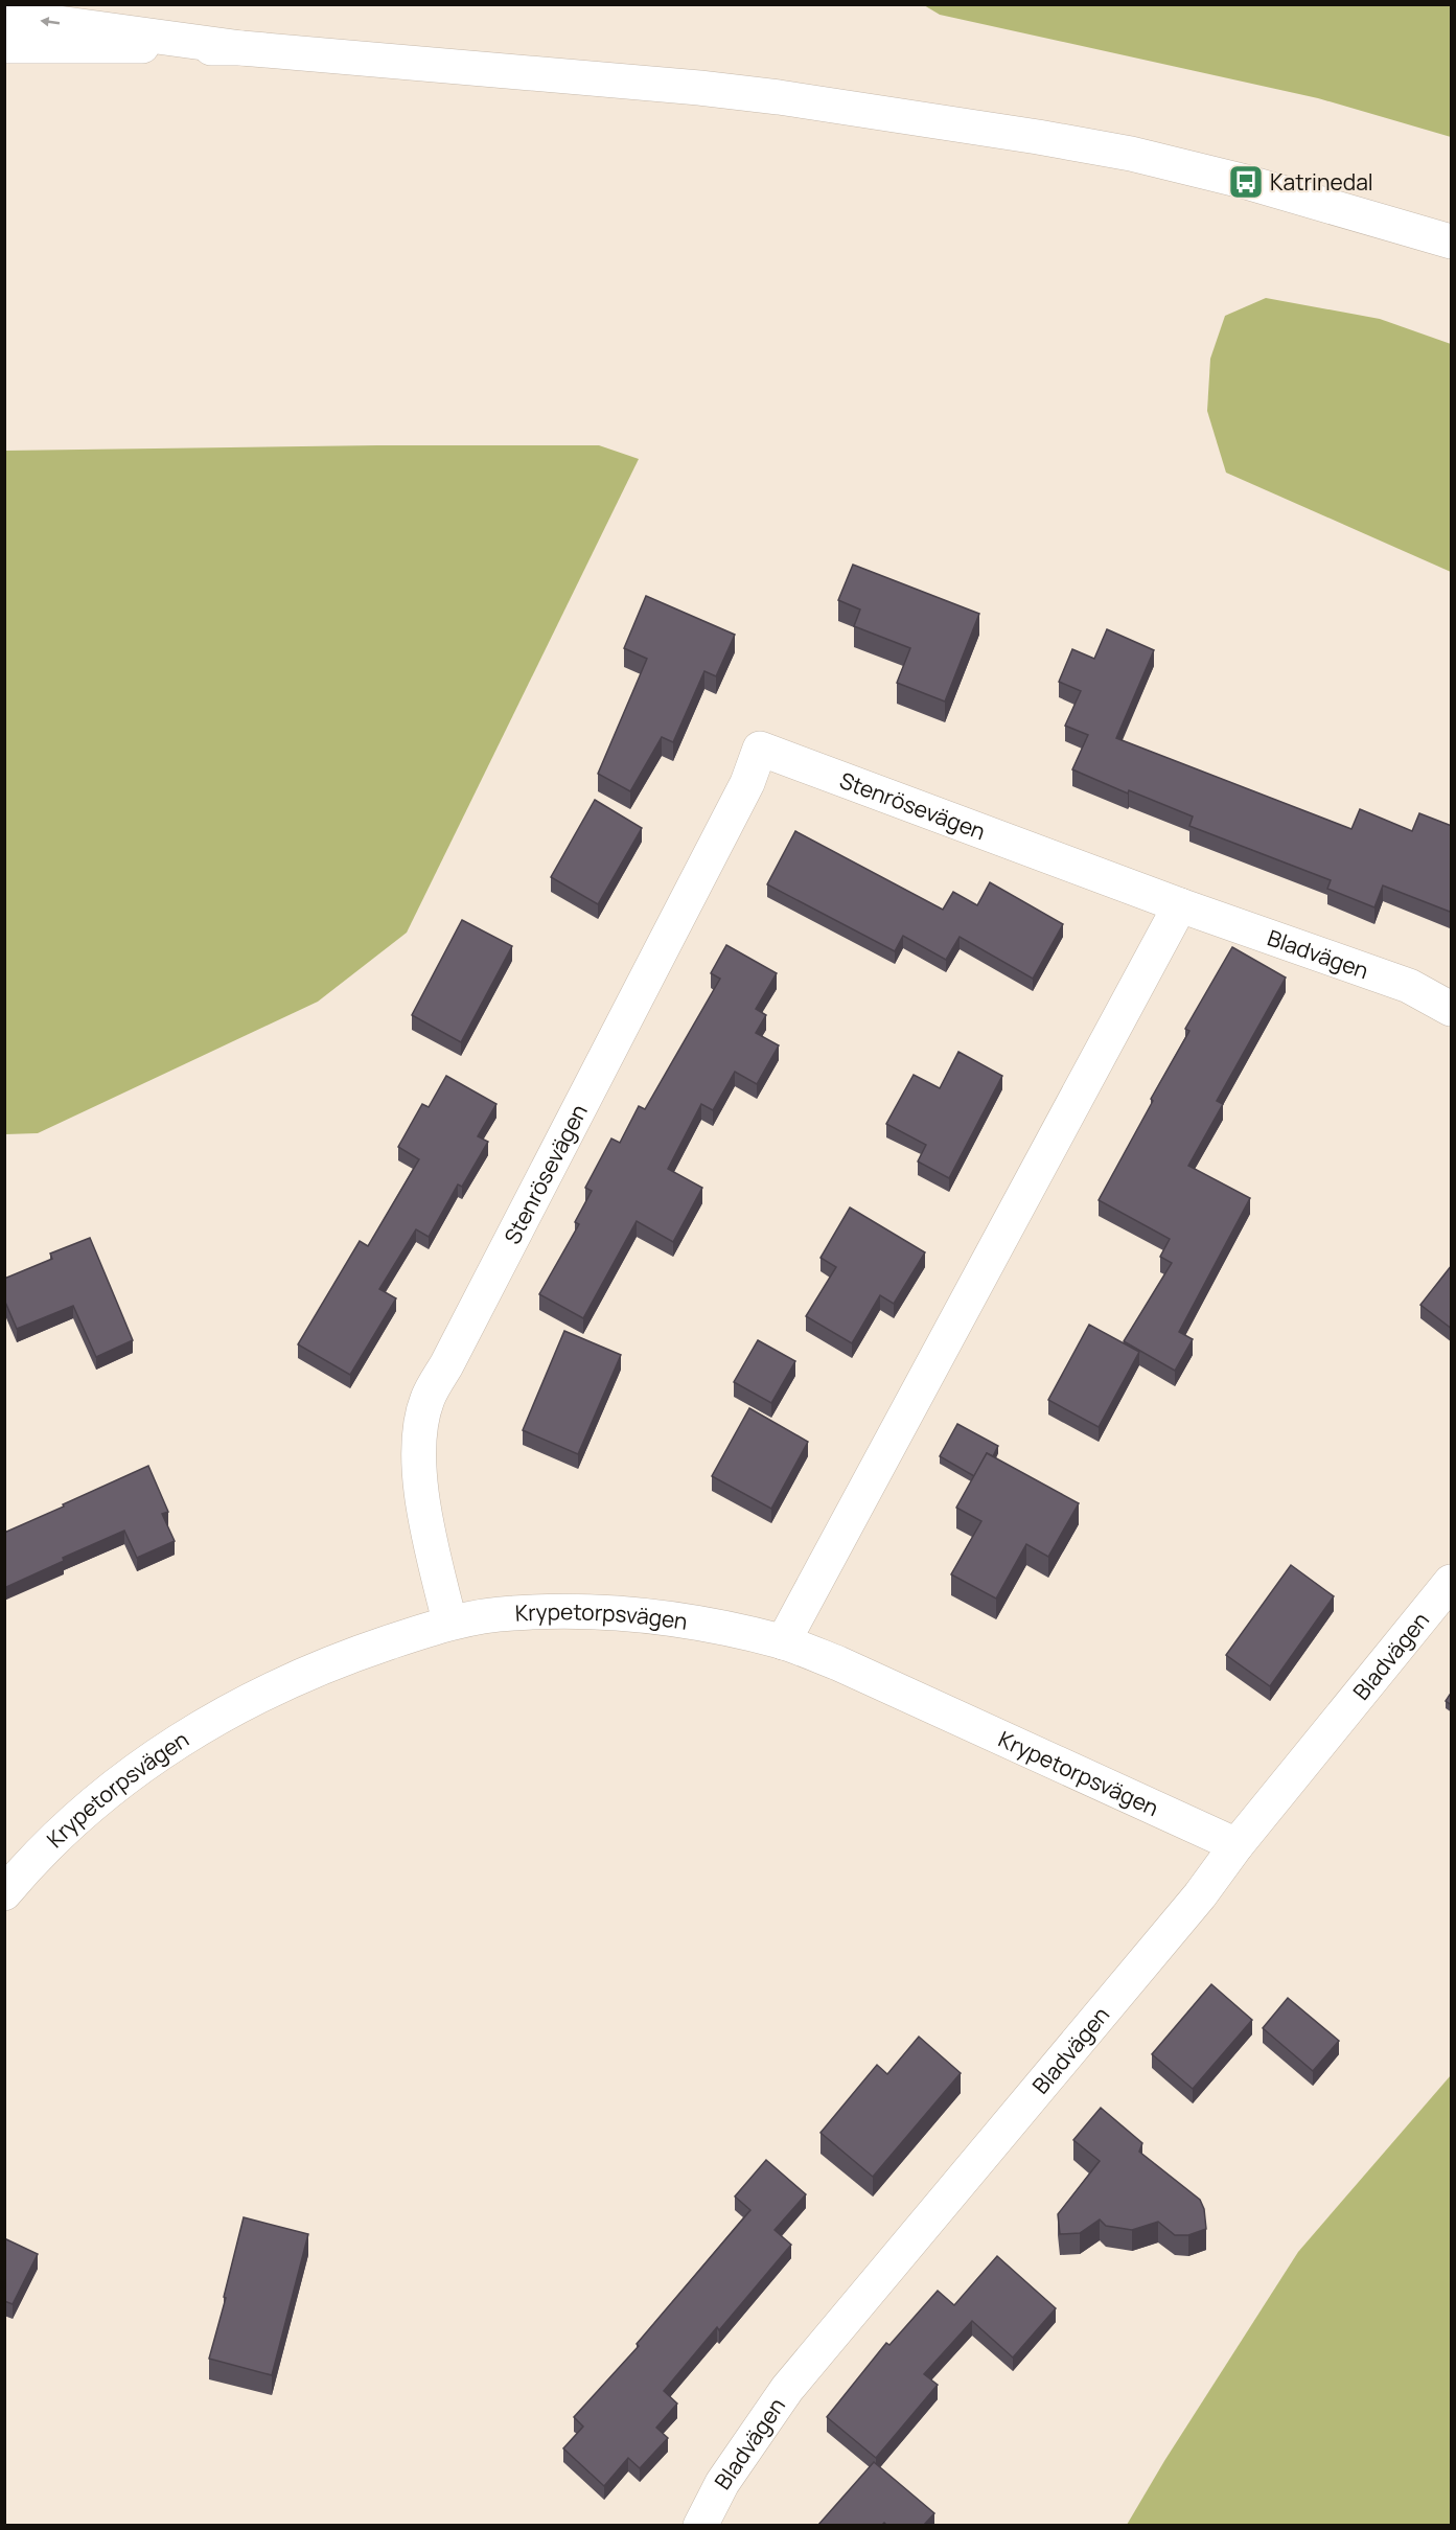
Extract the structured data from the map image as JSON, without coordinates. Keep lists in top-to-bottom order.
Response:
{
  "streets": {
    "main road": ["Stenrösevägen", "Bladvägen", "Krypetorpsvägen"]
  },
  "crossings": [
    ["Stenrösevägen", "Bladvägen"],
    ["Stenrösevägen", "Krypetorpsvägen"],
    ["Bladvägen", "Krypetorpsvägen"]
  ],
  "places": {
    "bus stop": ["Katrinedal"]
  }
}
